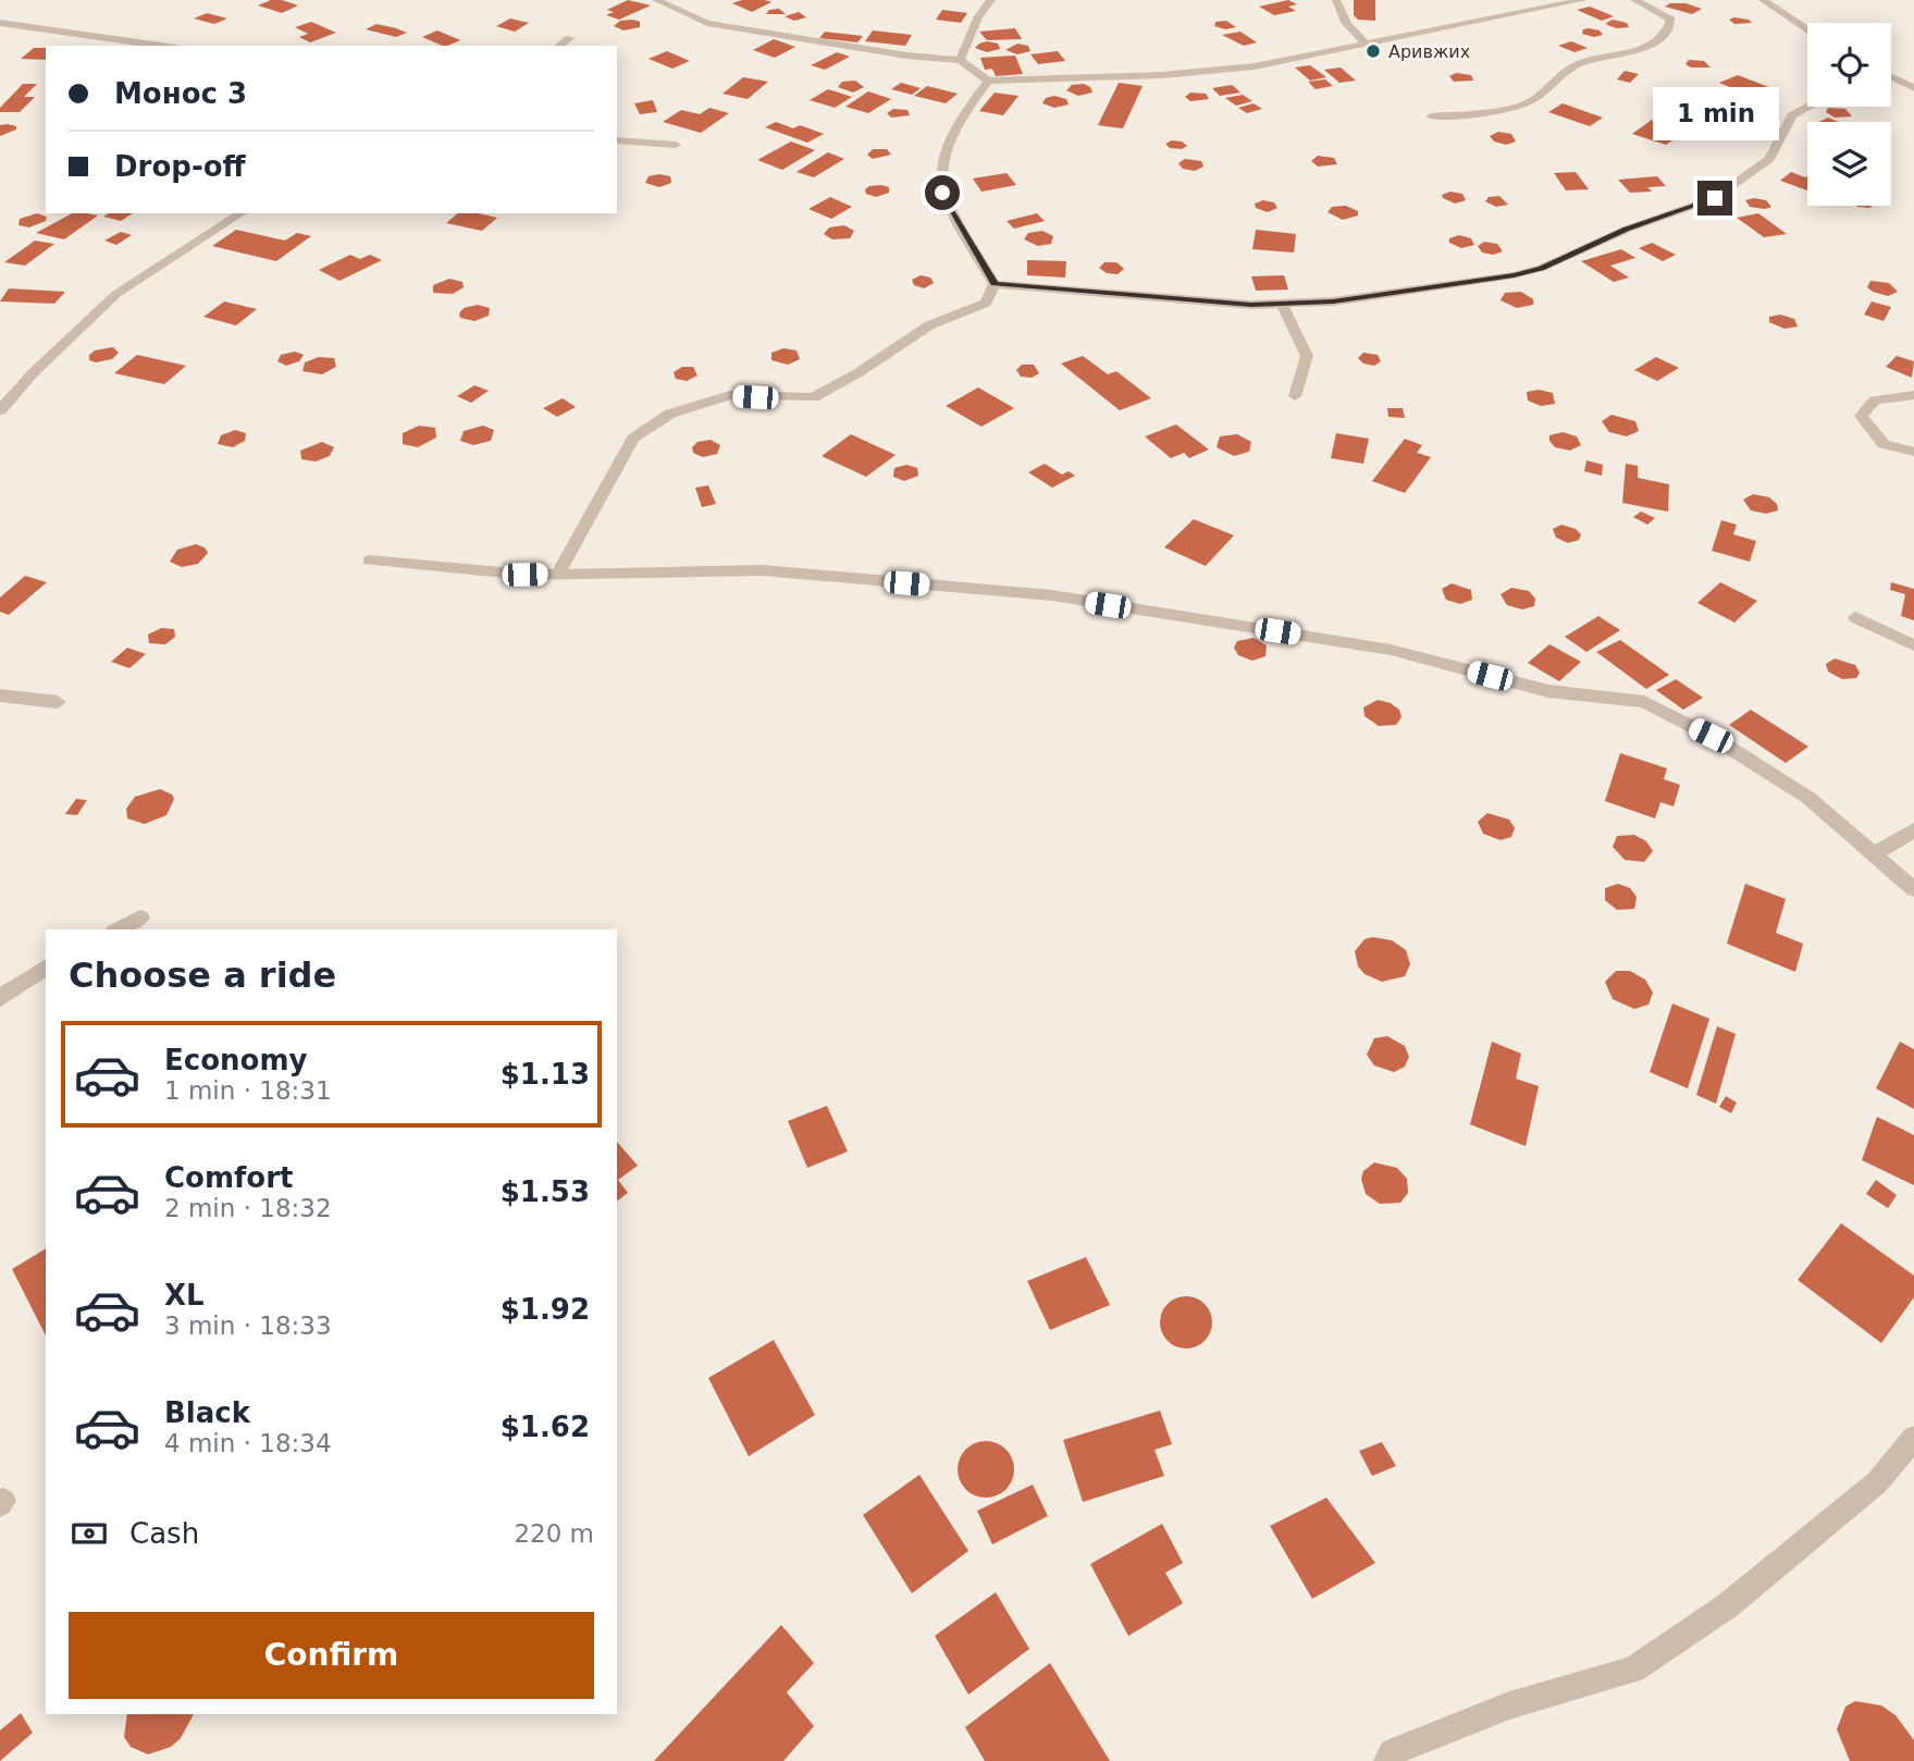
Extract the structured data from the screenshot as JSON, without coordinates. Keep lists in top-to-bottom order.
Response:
{
  "places": ["Аривжих"],
  "page": {
    "banner": ["Монос 3", "Drop-off"],
    "bubble": "1 min",
    "heading": "Choose a ride",
    "list": [
      {
        "name": "Economy",
        "note": "1 min · 18:31",
        "value": "$1.13"
      },
      {
        "name": "Comfort",
        "note": "2 min · 18:32",
        "value": "$1.53"
      },
      {
        "name": "XL",
        "note": "3 min · 18:33",
        "value": "$1.92"
      },
      {
        "name": "Black",
        "note": "4 min · 18:34",
        "value": "$1.62"
      }
    ],
    "pay": ["Cash", "220 m"],
    "buttons": "Confirm"
  }
}
